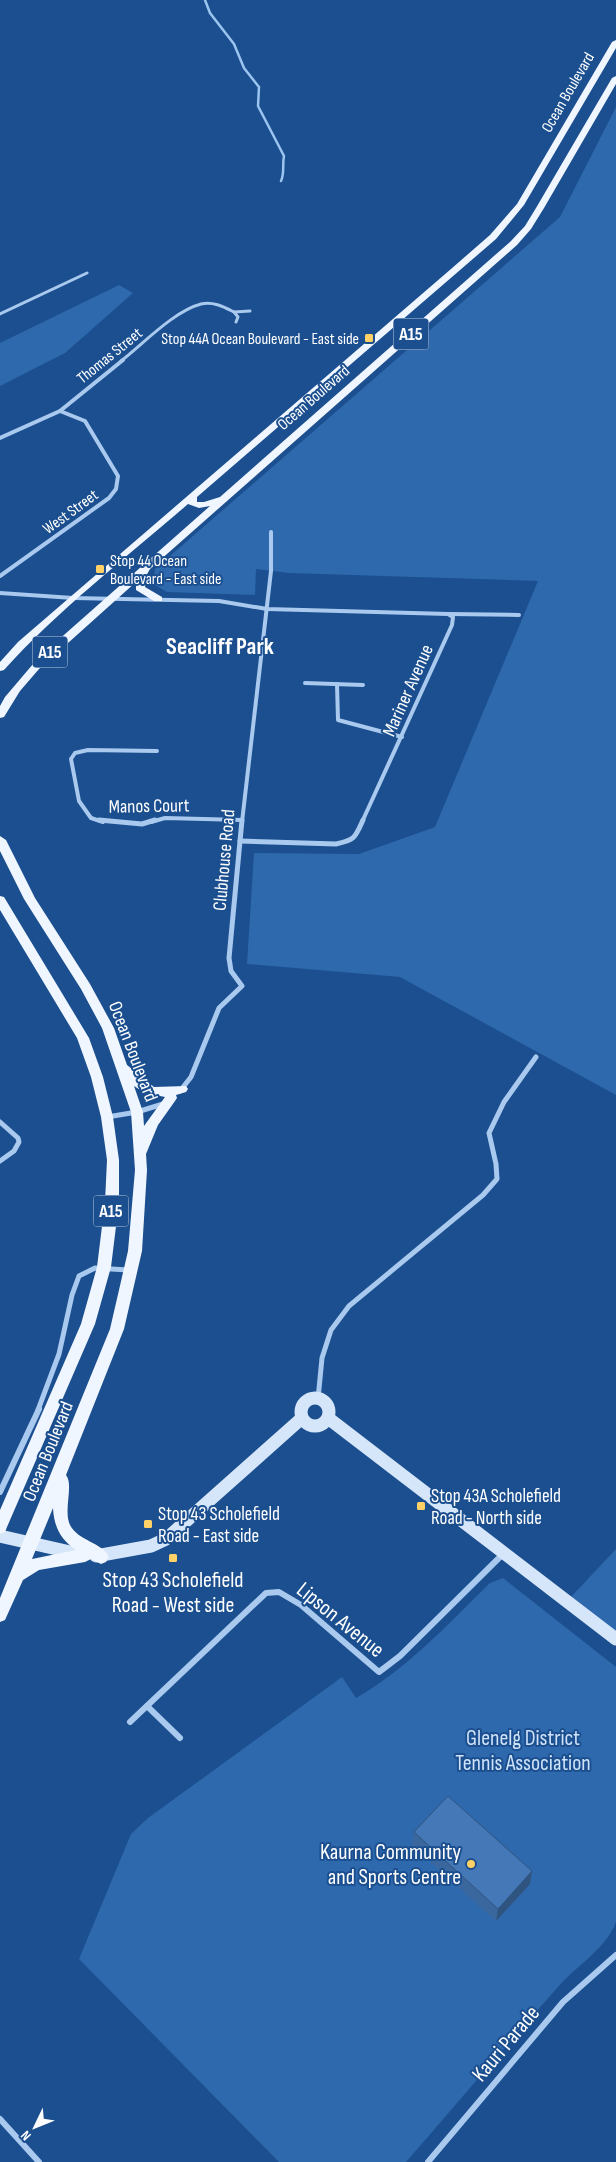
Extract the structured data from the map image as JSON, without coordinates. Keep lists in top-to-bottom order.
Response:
{
  "streets": {
    "main road": ["Ocean Boulevard", "A15"],
    "street": [
      "Thomas Street",
      "West Street",
      "Mariner Avenue",
      "Manos Court",
      "Clubhouse Road",
      "Lipson Avenue",
      "Kauri Parade"
    ]
  },
  "crossings": [
    ["Ocean Boulevard", "Mariner Avenue"],
    ["Ocean Boulevard", "Clubhouse Road"],
    ["Thomas Street", "West Street"],
    ["Mariner Avenue", "Clubhouse Road"],
    ["Manos Court", "Clubhouse Road"]
  ],
  "districts": ["Seacliff Park"],
  "parks": ["Glenelg District Tennis Association"],
  "places": {
    "transit": [
      "Stop 44A Ocean Boulevard - East side",
      "Stop 44 Ocean Boulevard - East side",
      "Stop 43A Scholefield Road - North side",
      "Stop 43 Scholefield Road - East side",
      "Stop 43 Scholefield Road - West side"
    ],
    "other": ["Kaurna Community and Sports Centre"]
  },
  "north": "bottom left"
}
